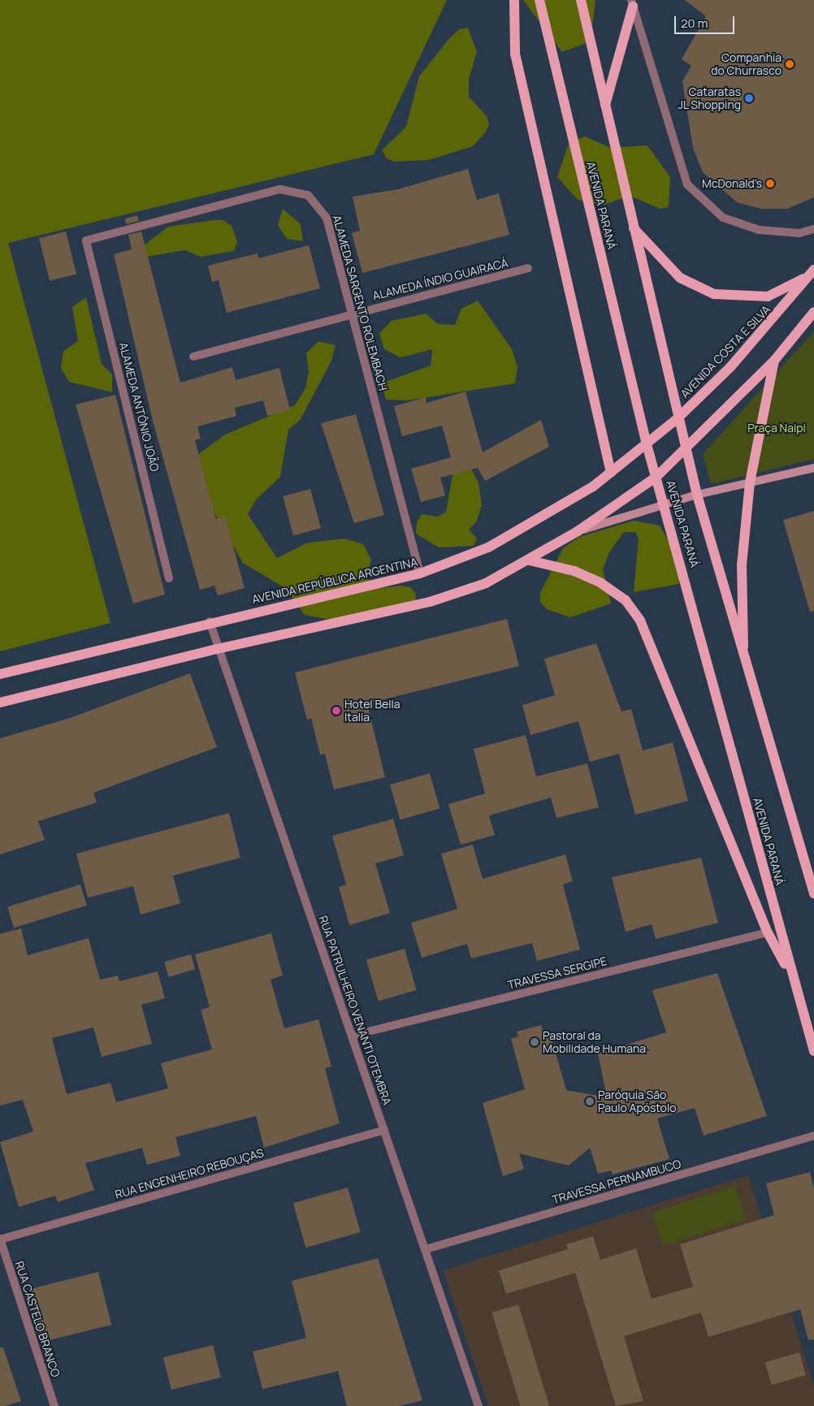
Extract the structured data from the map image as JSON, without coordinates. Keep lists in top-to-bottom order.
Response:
{
  "streets": {
    "main road": ["AVENIDA PARANÁ", "AVENIDA COSTA E SILVA", "AVENIDA REPÚBLICA ARGENTINA"],
    "street": [
      "ALAMEDA ÍNDIO GUAIRACÁ",
      "ALAMEDA SARGENTO ROLEMBACH",
      "ALAMEDA ANTÔNIO JOÃO",
      "TRAVESSA SERGIPE",
      "RUA PATRULHEIRO VENANTI OTEMBRA",
      "RUA ENGENHEIRO REBOUÇAS",
      "TRAVESSA PERNAMBUCO",
      "RUA CASTELO BRANCO"
    ]
  },
  "crossings": [
    ["AVENIDA PARANÁ", "AVENIDA COSTA E SILVA"],
    ["AVENIDA PARANÁ", "AVENIDA REPÚBLICA ARGENTINA"],
    ["ALAMEDA ÍNDIO GUAIRACÁ", "ALAMEDA SARGENTO ROLEMBACH"],
    ["ALAMEDA SARGENTO ROLEMBACH", "ALAMEDA ANTÔNIO JOÃO"],
    ["ALAMEDA SARGENTO ROLEMBACH", "AVENIDA REPÚBLICA ARGENTINA"],
    ["AVENIDA COSTA E SILVA", "AVENIDA REPÚBLICA ARGENTINA"],
    ["AVENIDA REPÚBLICA ARGENTINA", "RUA PATRULHEIRO VENANTI OTEMBRA"],
    ["TRAVESSA SERGIPE", "RUA PATRULHEIRO VENANTI OTEMBRA"],
    ["RUA PATRULHEIRO VENANTI OTEMBRA", "RUA ENGENHEIRO REBOUÇAS"],
    ["RUA PATRULHEIRO VENANTI OTEMBRA", "TRAVESSA PERNAMBUCO"],
    ["RUA ENGENHEIRO REBOUÇAS", "RUA CASTELO BRANCO"]
  ],
  "parks": ["Praça Naipi"],
  "places": [
    "Companhia do Churrasco",
    "Cataratas JL Shopping",
    "McDonald's",
    "Hotel Bella Italia",
    "Pastoral da Mobilidade Humana",
    "Paróquia São Paulo Apóstolo"
  ],
  "scale_bar": "20 m"
}
